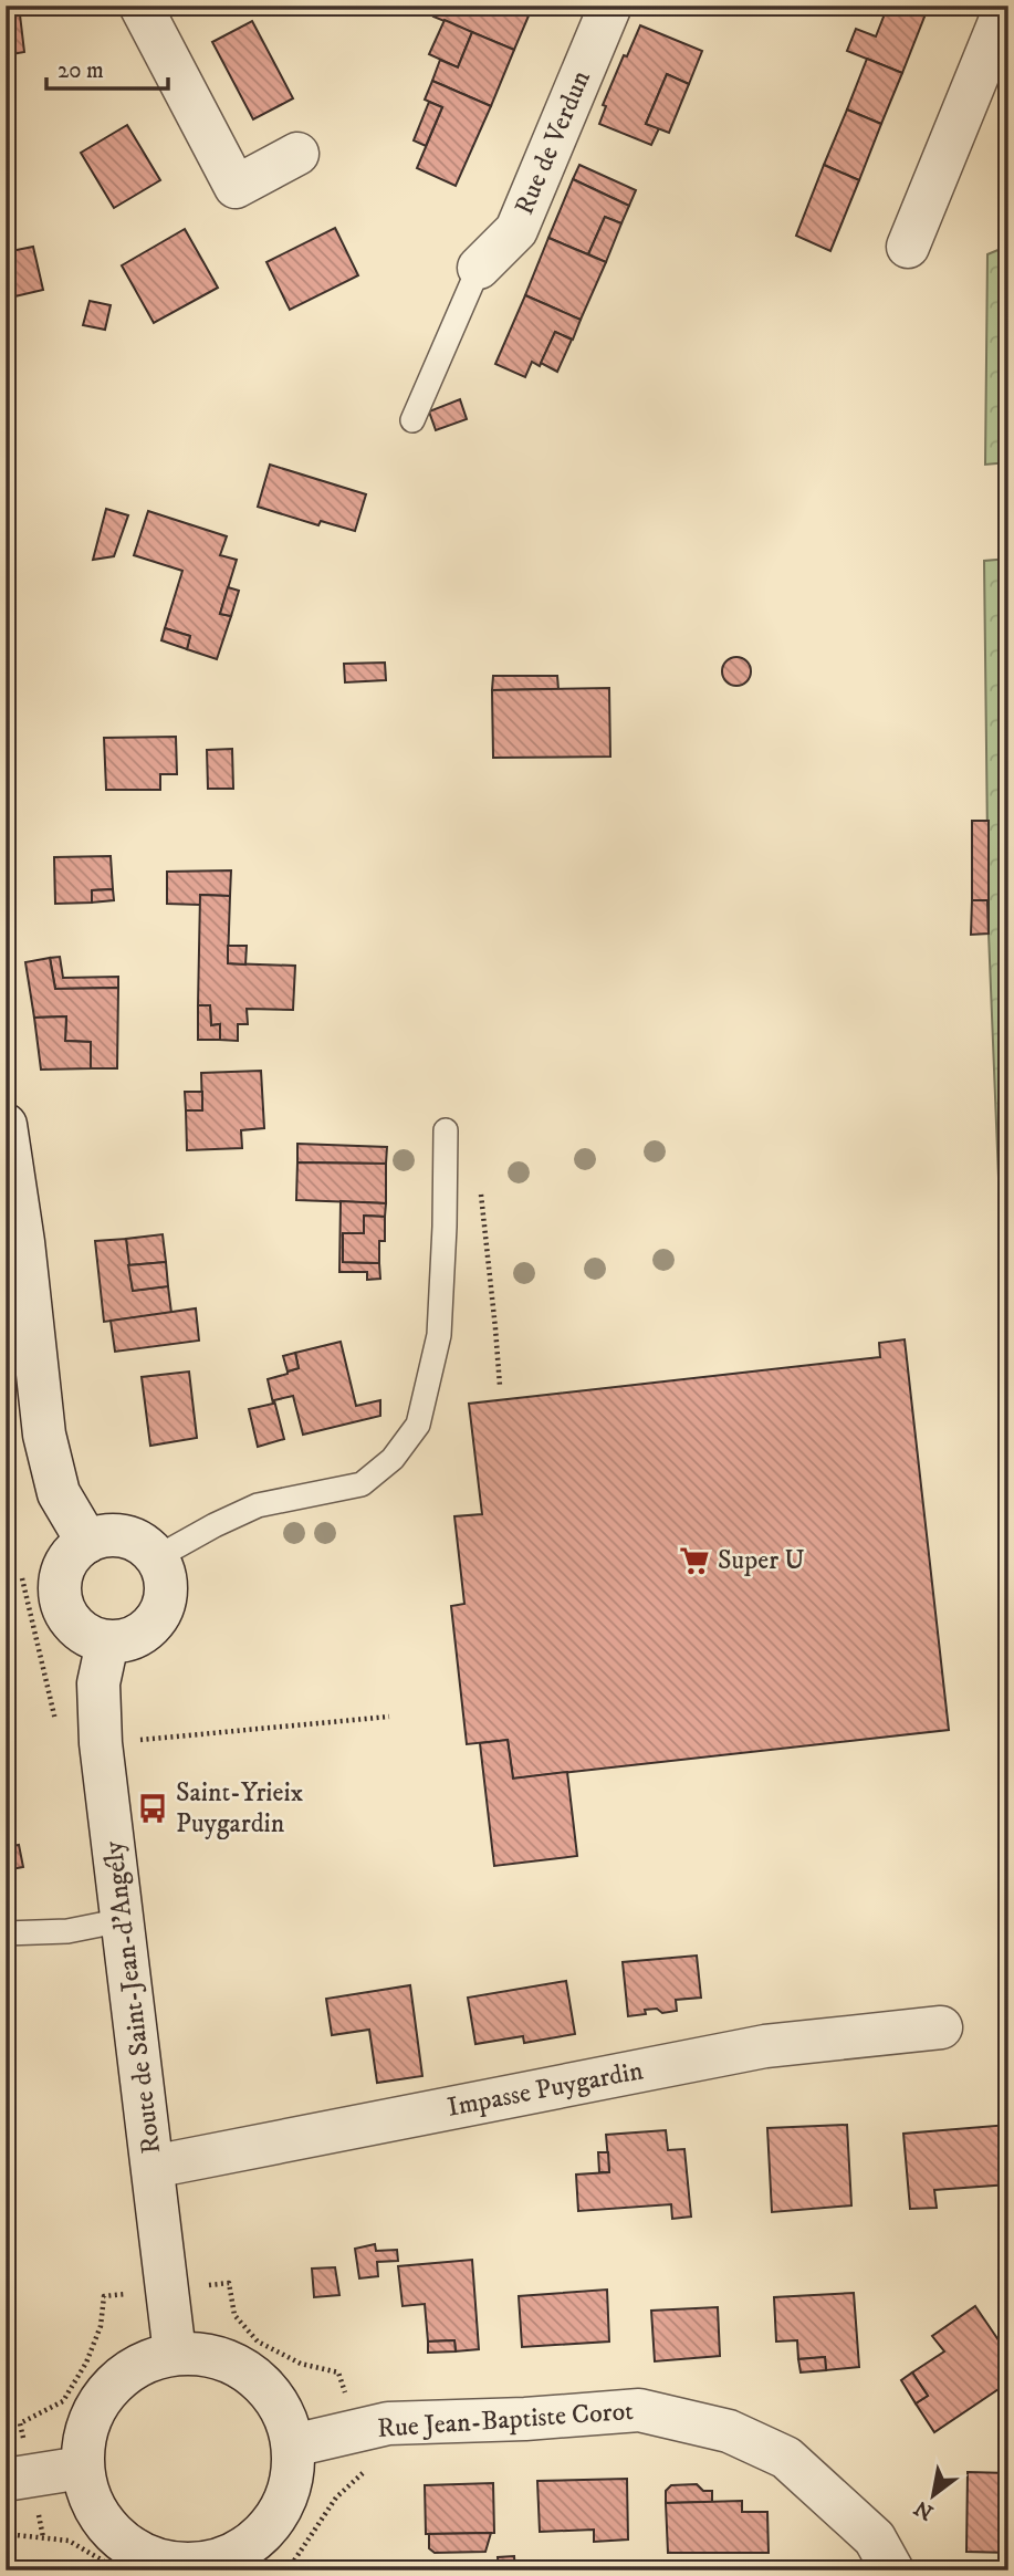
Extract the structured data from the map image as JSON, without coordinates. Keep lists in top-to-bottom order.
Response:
{
  "streets": {
    "street": [
      "Rue de Verdun",
      "Route de Saint-Jean-d'Angély",
      "Impasse Puygardin",
      "Rue Jean-Baptiste Corot"
    ]
  },
  "crossings": [
    ["Route de Saint-Jean-d'Angély", "Impasse Puygardin"],
    ["Route de Saint-Jean-d'Angély", "Rue Jean-Baptiste Corot"]
  ],
  "places": {
    "supermarket": ["Super U"],
    "bus stop": ["Saint-Yrieix Puygardin"]
  },
  "scale_bar": "20 m",
  "north": "bottom left"
}
